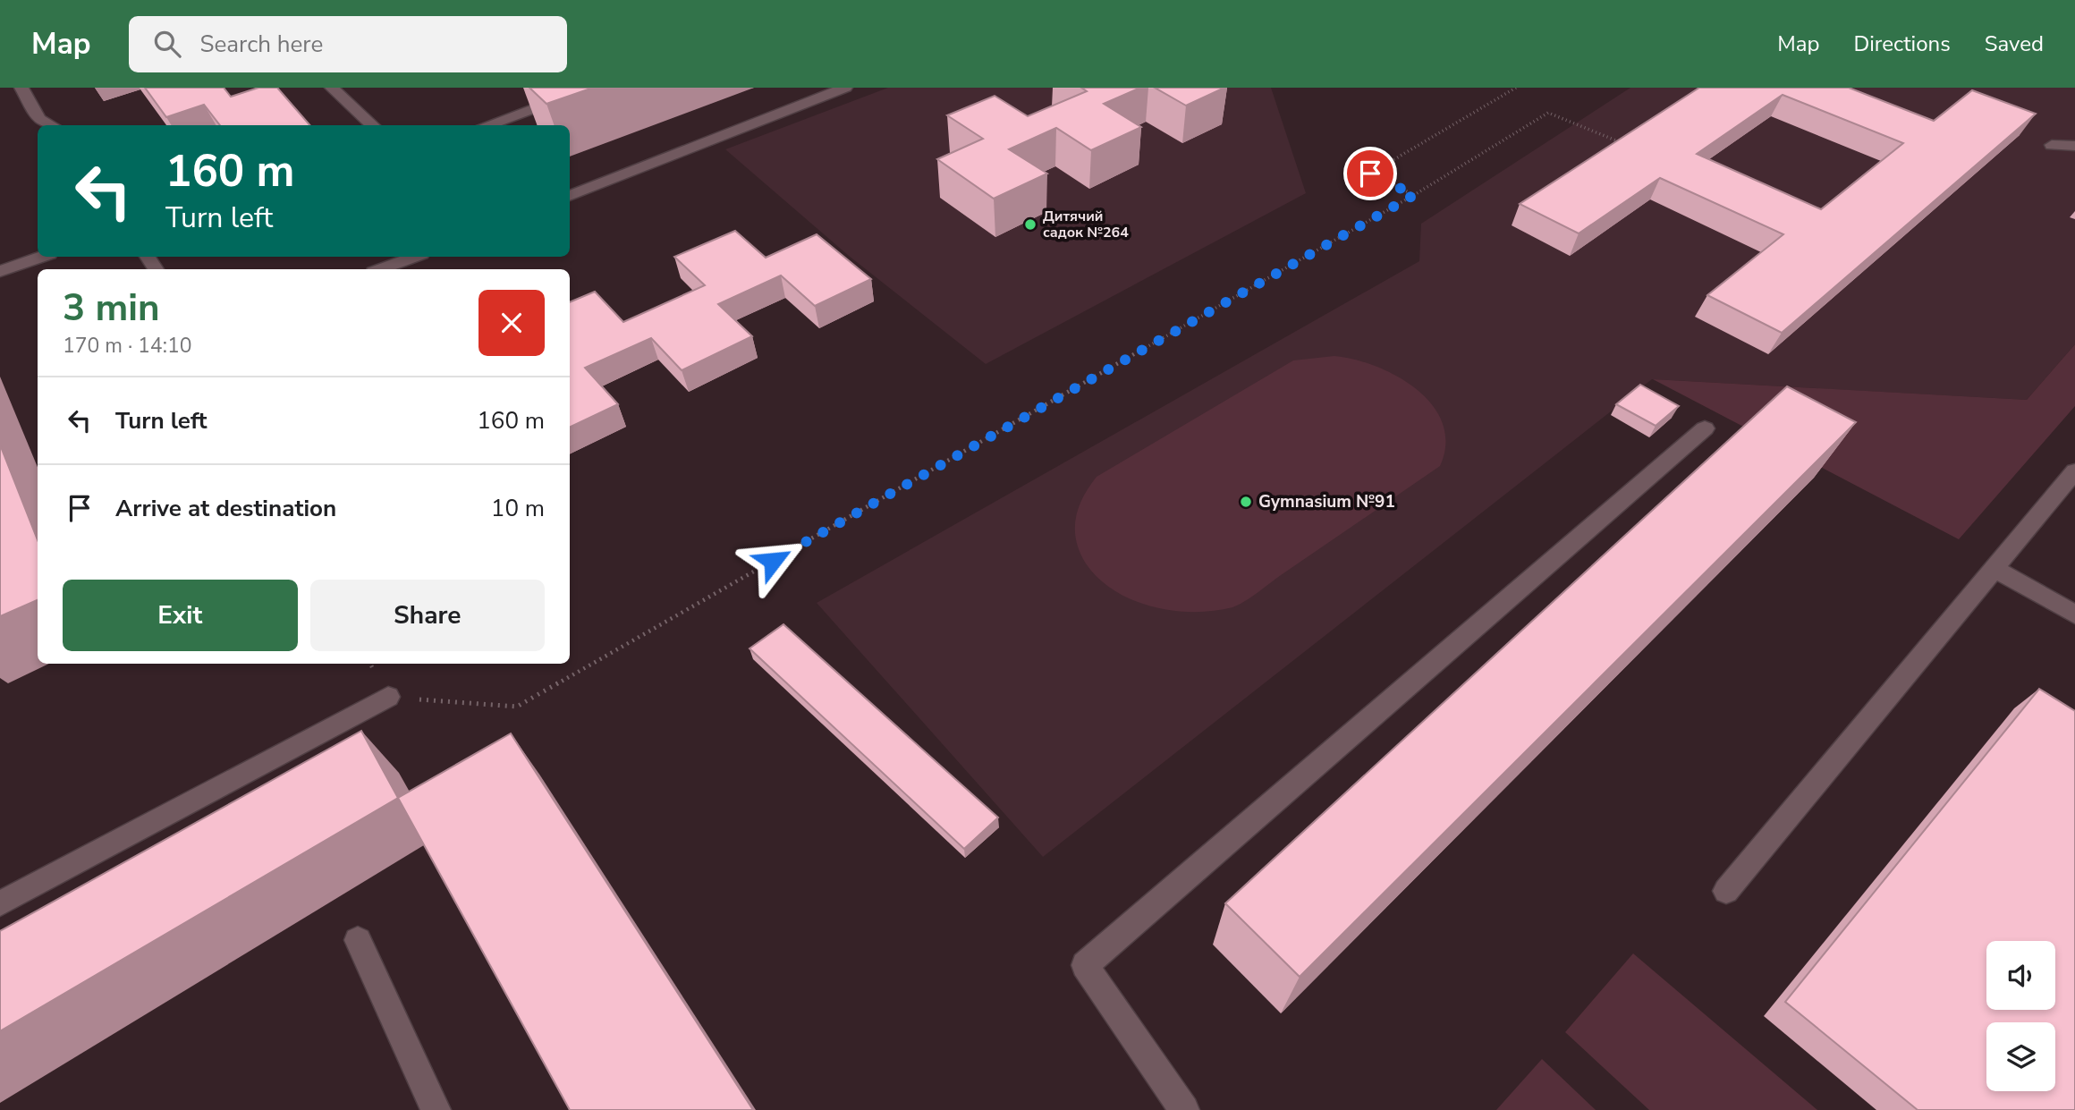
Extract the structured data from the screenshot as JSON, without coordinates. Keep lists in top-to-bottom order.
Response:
{
  "places": ["Дитячий садок №264", "Gymnasium №91"],
  "page": {
    "header": "Map",
    "search": "Search here",
    "nav": ["Map", "Directions", "Saved"],
    "turn": ["160 m", "Turn left"],
    "heading": ["3 min", "170 m · 14:10"],
    "list": [
      {
        "name": "Turn left",
        "value": "160 m"
      },
      {
        "name": "Arrive at destination",
        "value": "10 m"
      }
    ],
    "buttons": ["Exit", "Share"]
  }
}
